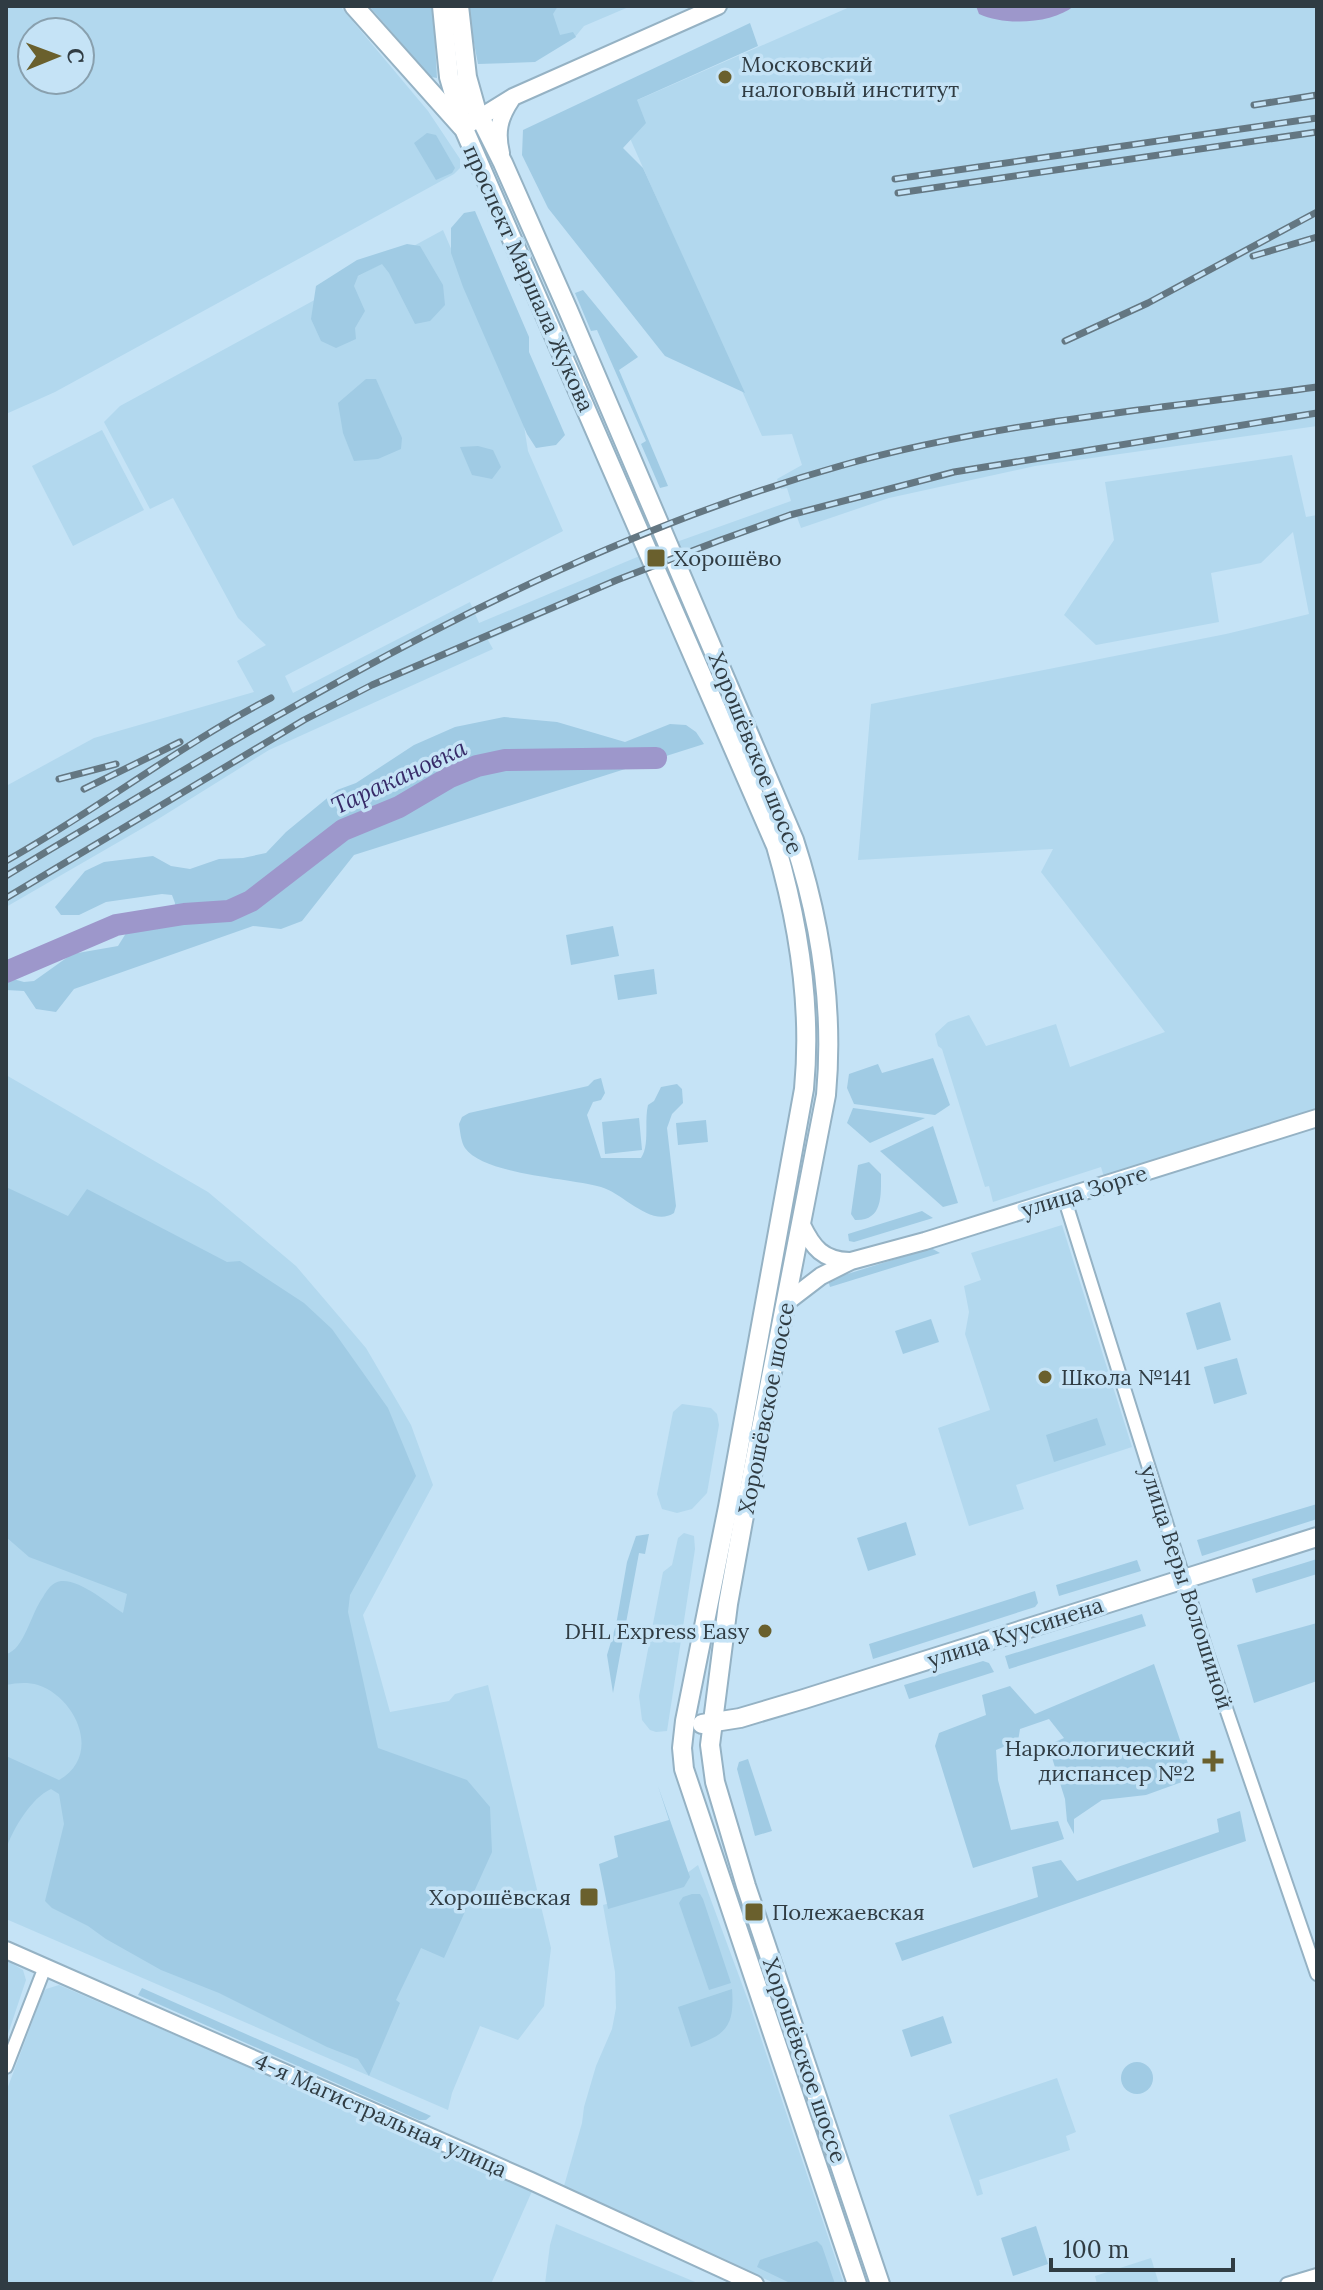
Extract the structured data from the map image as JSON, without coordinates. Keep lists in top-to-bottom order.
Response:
{
  "streets": {
    "main road": ["проспект Маршала Жукова", "Хорошёвское шоссе", "улица Куусинена"],
    "street": ["улица Зорге", "улица Веры Волошиной", "4-я Магистральная улица"]
  },
  "crossings": [
    ["проспект Маршала Жукова", "Хорошёвское шоссе"],
    ["Хорошёвское шоссе", "улица Зорге"],
    ["Хорошёвское шоссе", "улица Куусинена"],
    ["улица Зорге", "улица Веры Волошиной"],
    ["улица Веры Волошиной", "улица Куусинена"]
  ],
  "water": ["Таракановка"],
  "places": {
    "other": ["Московский налоговый институт", "Школа №141", "DHL Express Easy"],
    "transit": ["Хорошёво", "Хорошёвская", "Полежаевская"],
    "health": ["Наркологический диспансер №2"]
  },
  "scale_bar": "100 m",
  "north": "right"
}
